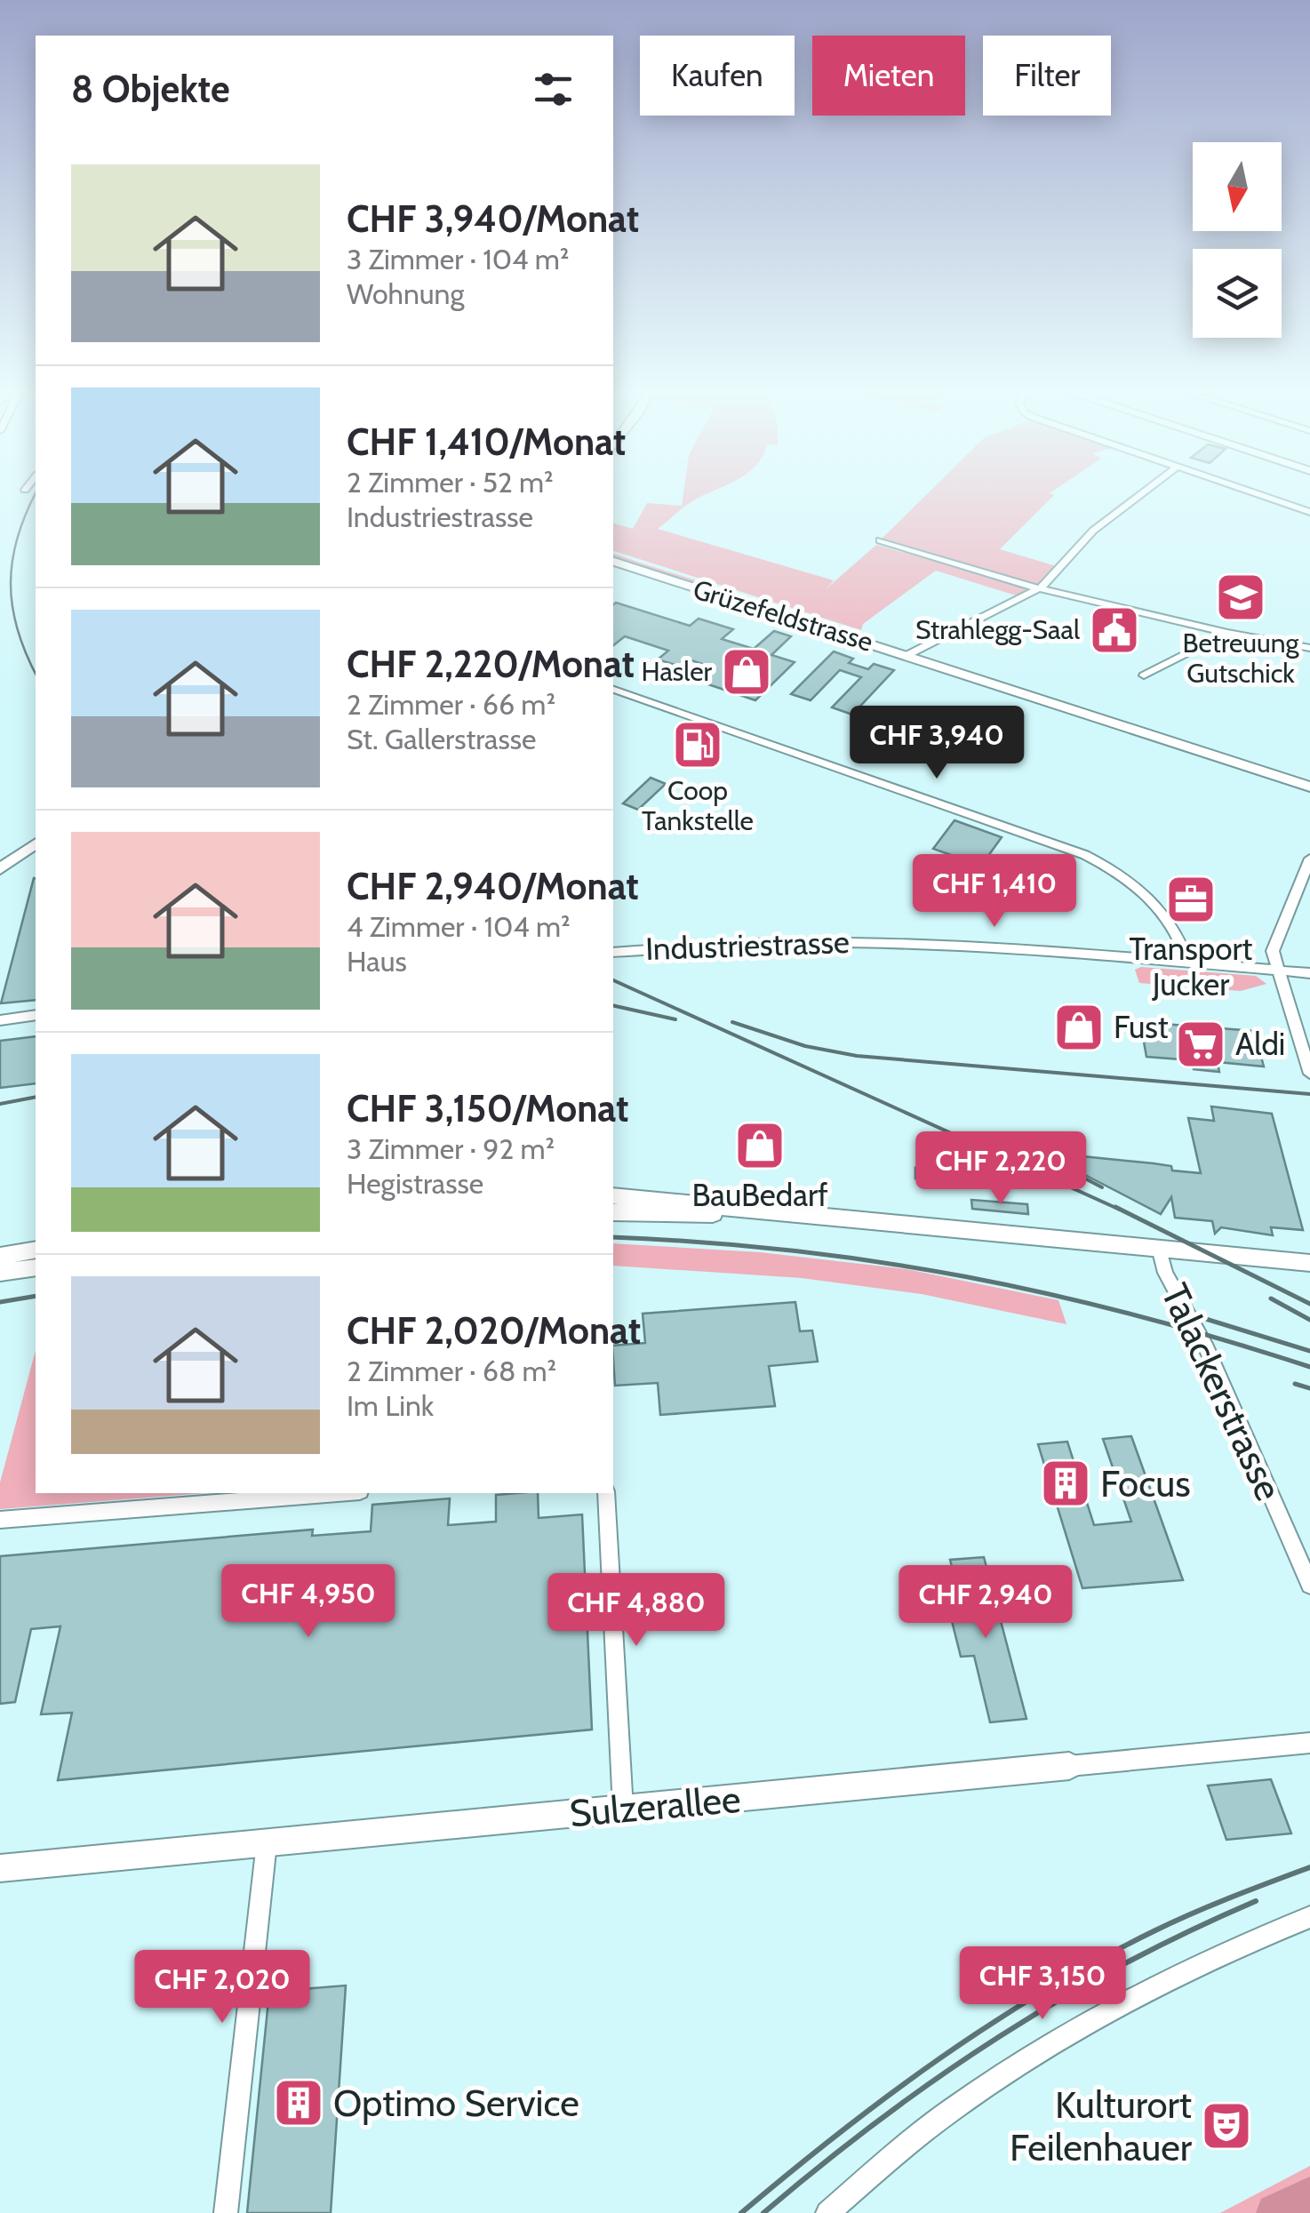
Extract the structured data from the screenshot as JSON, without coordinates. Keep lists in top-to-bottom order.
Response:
{
  "streets": {
    "main road": ["Grüzefeldstrasse", "Sulzerallee"],
    "street": ["Industriestrasse", "Talackerstrasse"]
  },
  "places": {
    "school or university": ["Betreuung Gutschick"],
    "public building": ["Strahlegg-Saal"],
    "shop": ["Hasler", "Fust", "BauBedarf"],
    "fuel station": ["Coop Tankstelle"],
    "office": ["Transport Jucker"],
    "supermarket": ["Aldi"],
    "building": ["Focus", "Optimo Service"],
    "theatre": ["Kulturort Feilenhauer"]
  },
  "north": "bottom",
  "page": {
    "chip": ["Kaufen", "Mieten", "Filter"],
    "heading": "8 Objekte",
    "list": [
      {
        "name": "CHF 3,940/Monat",
        "note": "3 Zimmer · 104 m² · Wohnung"
      },
      {
        "name": "CHF 1,410/Monat",
        "note": "2 Zimmer · 52 m² · Industriestrasse"
      },
      {
        "name": "CHF 2,220/Monat",
        "note": "2 Zimmer · 66 m² · St. Gallerstrasse"
      },
      {
        "name": "CHF 2,940/Monat",
        "note": "4 Zimmer · 104 m² · Haus"
      },
      {
        "name": "CHF 3,150/Monat",
        "note": "3 Zimmer · 92 m² · Hegistrasse"
      },
      {
        "name": "CHF 2,020/Monat",
        "note": "2 Zimmer · 68 m² · Im Link"
      }
    ],
    "price": [
      "CHF 3,940",
      "CHF 1,410",
      "CHF 2,220",
      "CHF 4,950",
      "CHF 2,940",
      "CHF 4,880",
      "CHF 3,150",
      "CHF 2,020"
    ]
  }
}
